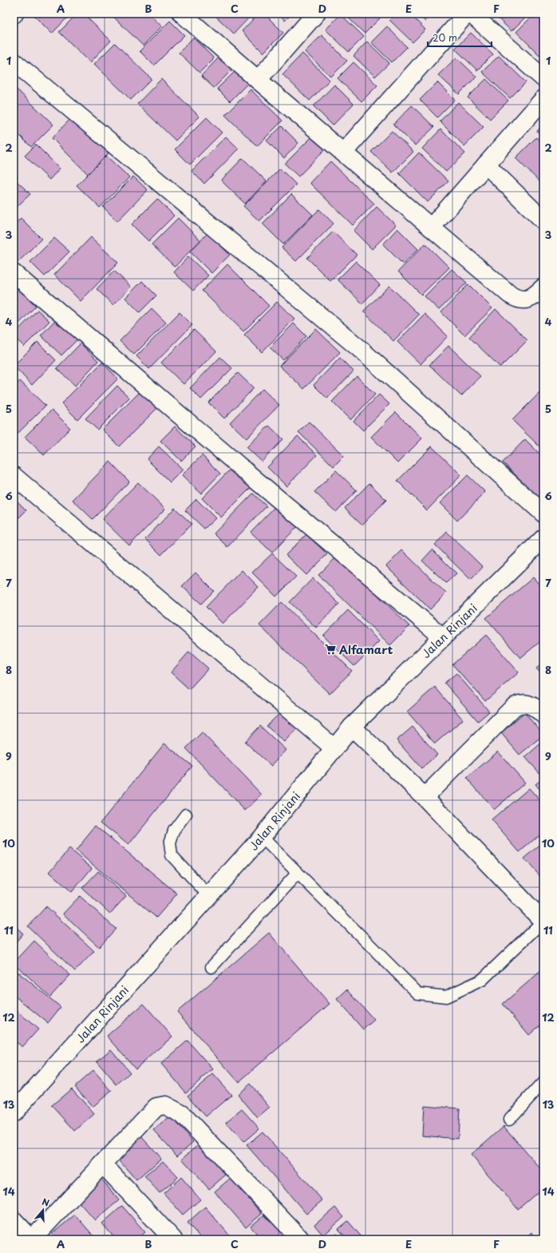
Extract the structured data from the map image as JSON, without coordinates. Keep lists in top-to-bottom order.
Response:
{
  "streets": {
    "street": ["Jalan Rinjani"]
  },
  "places": {
    "supermarket": ["Alfamart"]
  },
  "scale_bar": "20 m",
  "north": "top",
  "grid": {
    "columns": [
      "A",
      "B",
      "C",
      "D",
      "E",
      "F"
    ],
    "rows": [
      "1",
      "2",
      "3",
      "4",
      "5",
      "6",
      "7",
      "8",
      "9",
      "10",
      "11",
      "12",
      "13",
      "14"
    ]
  }
}
